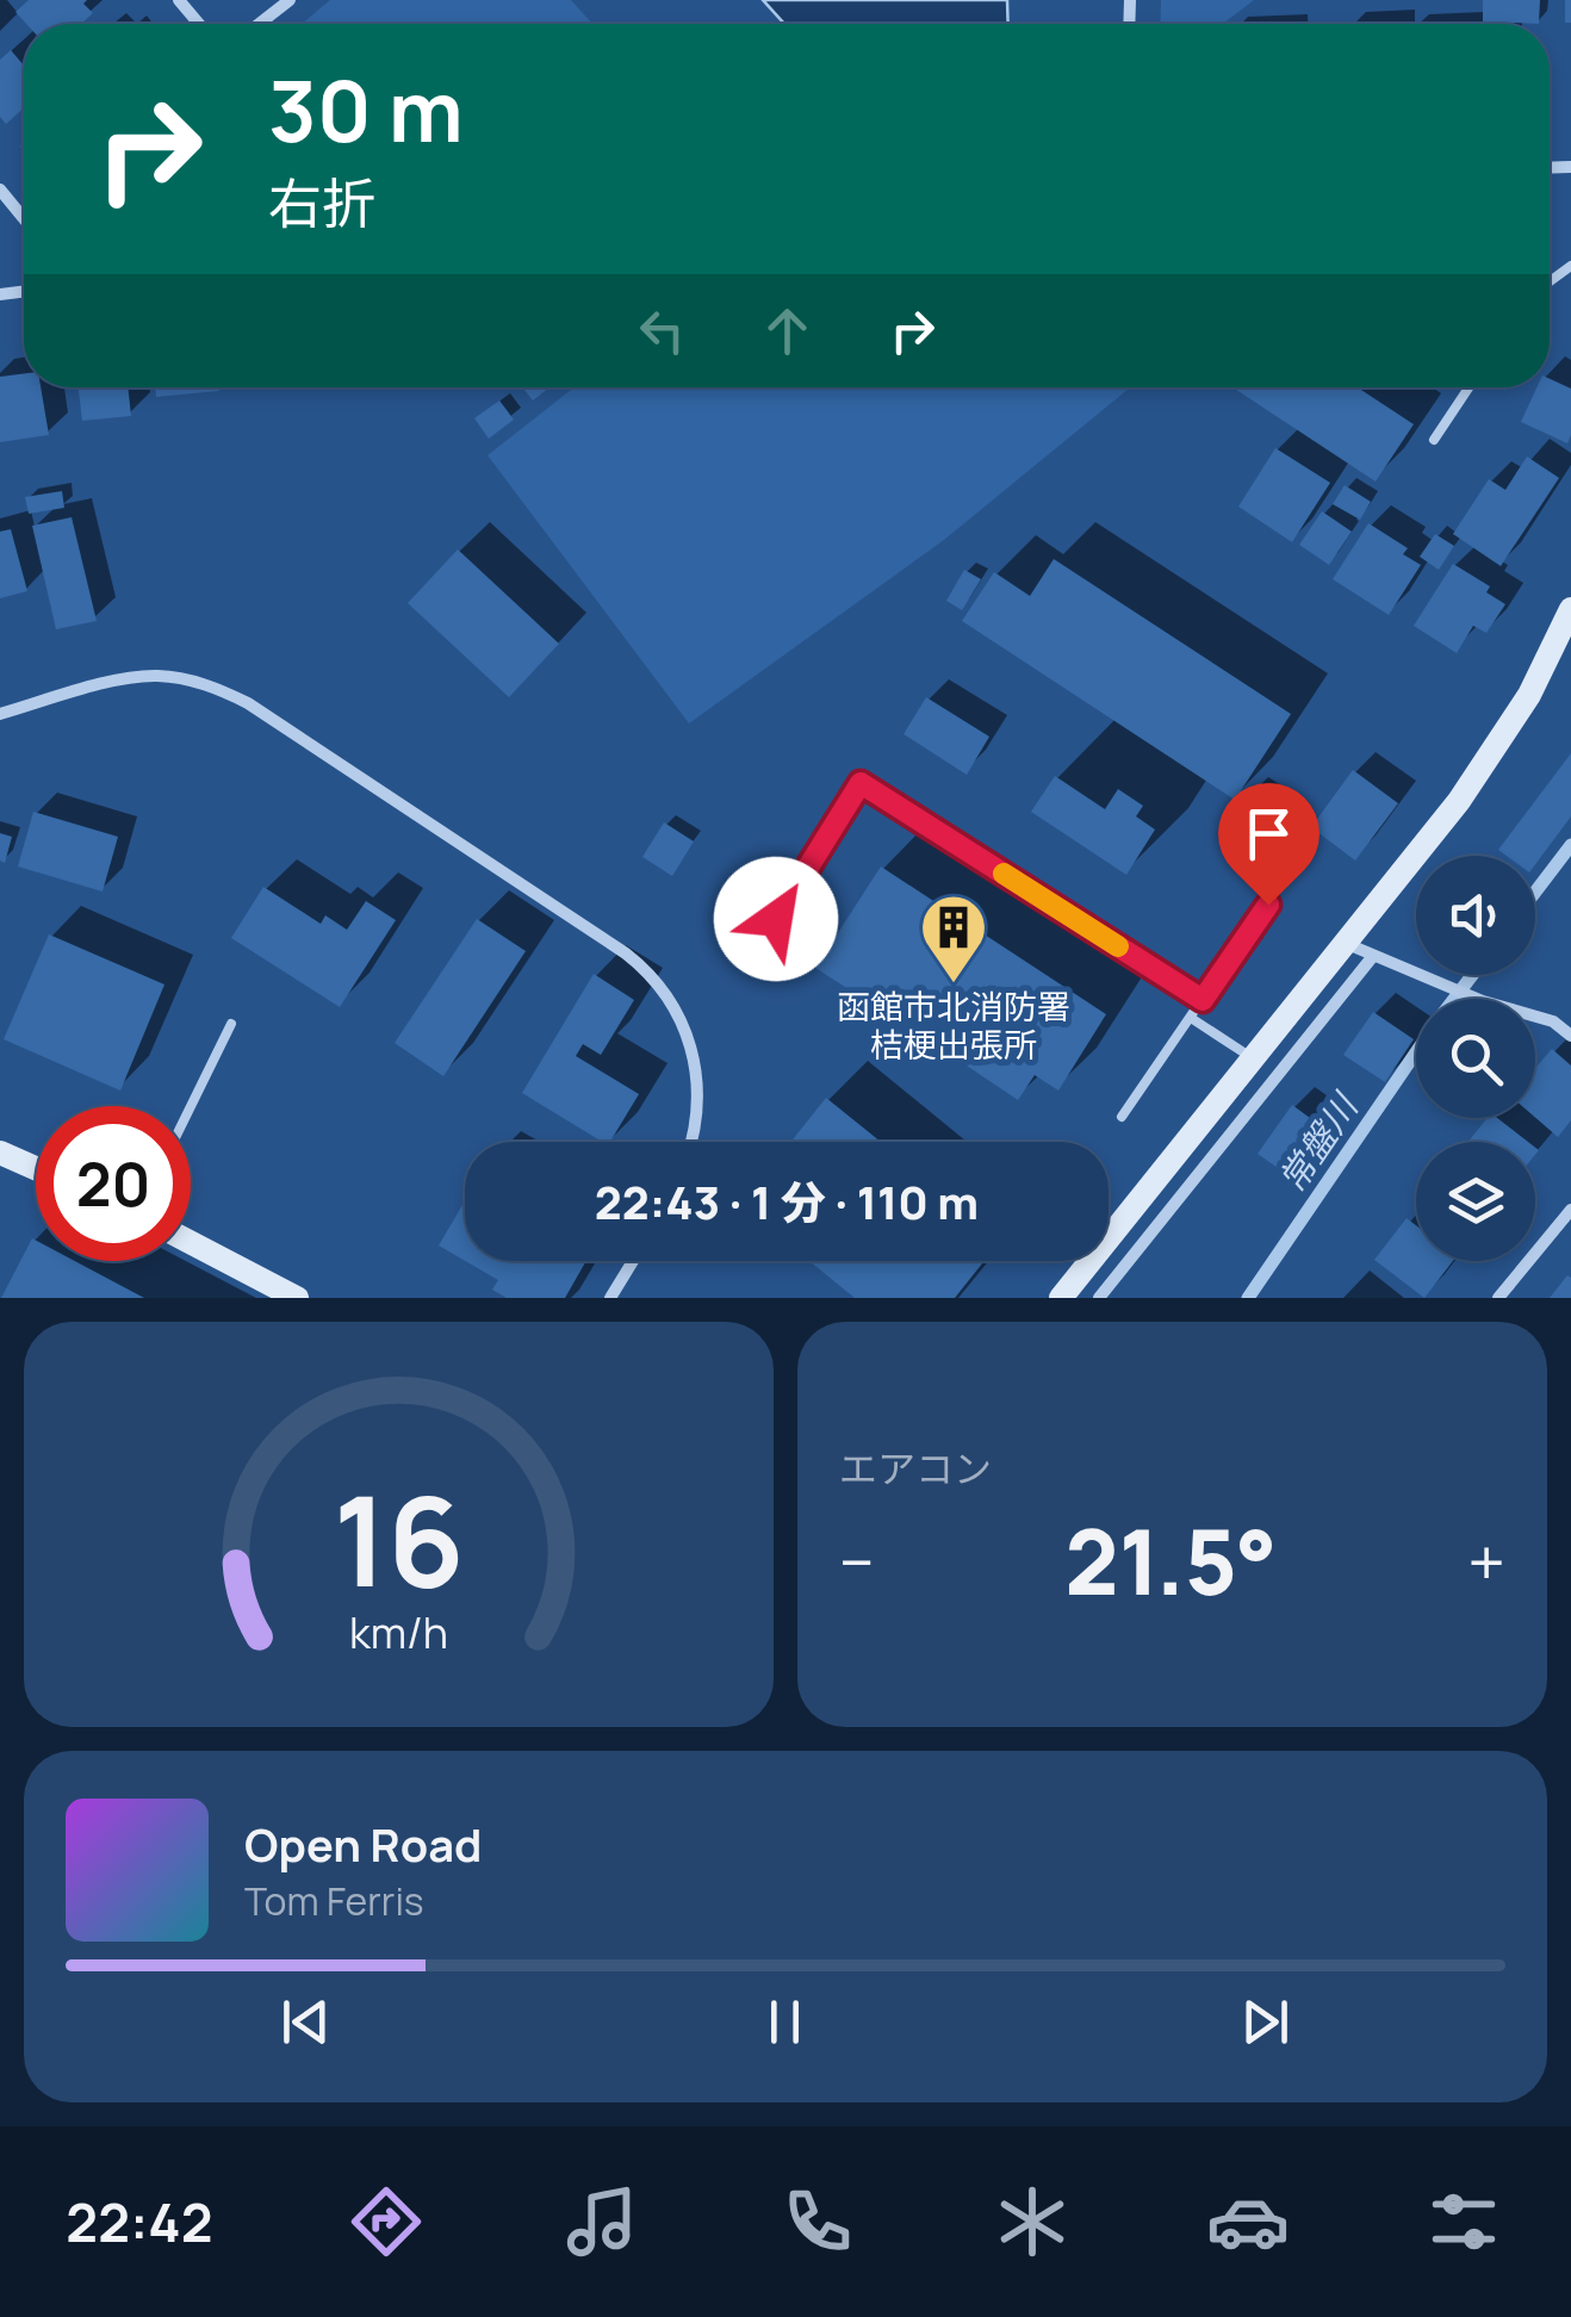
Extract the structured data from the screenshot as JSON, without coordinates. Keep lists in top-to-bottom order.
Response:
{
  "water": ["常盤川"],
  "places": {
    "building": ["函館市北消防署 桔梗出張所"]
  },
  "page": {
    "turn": ["30 m", "右折"],
    "limit": "20",
    "trip": "22:43 · 1 分 · 110 m",
    "tile": "エアコン",
    "heat": ["−", "21.5°", "+"],
    "song": ["Open Road", "Tom Ferris"],
    "tabs": "22:42",
    "gauge": ["16", "km/h"]
  }
}
